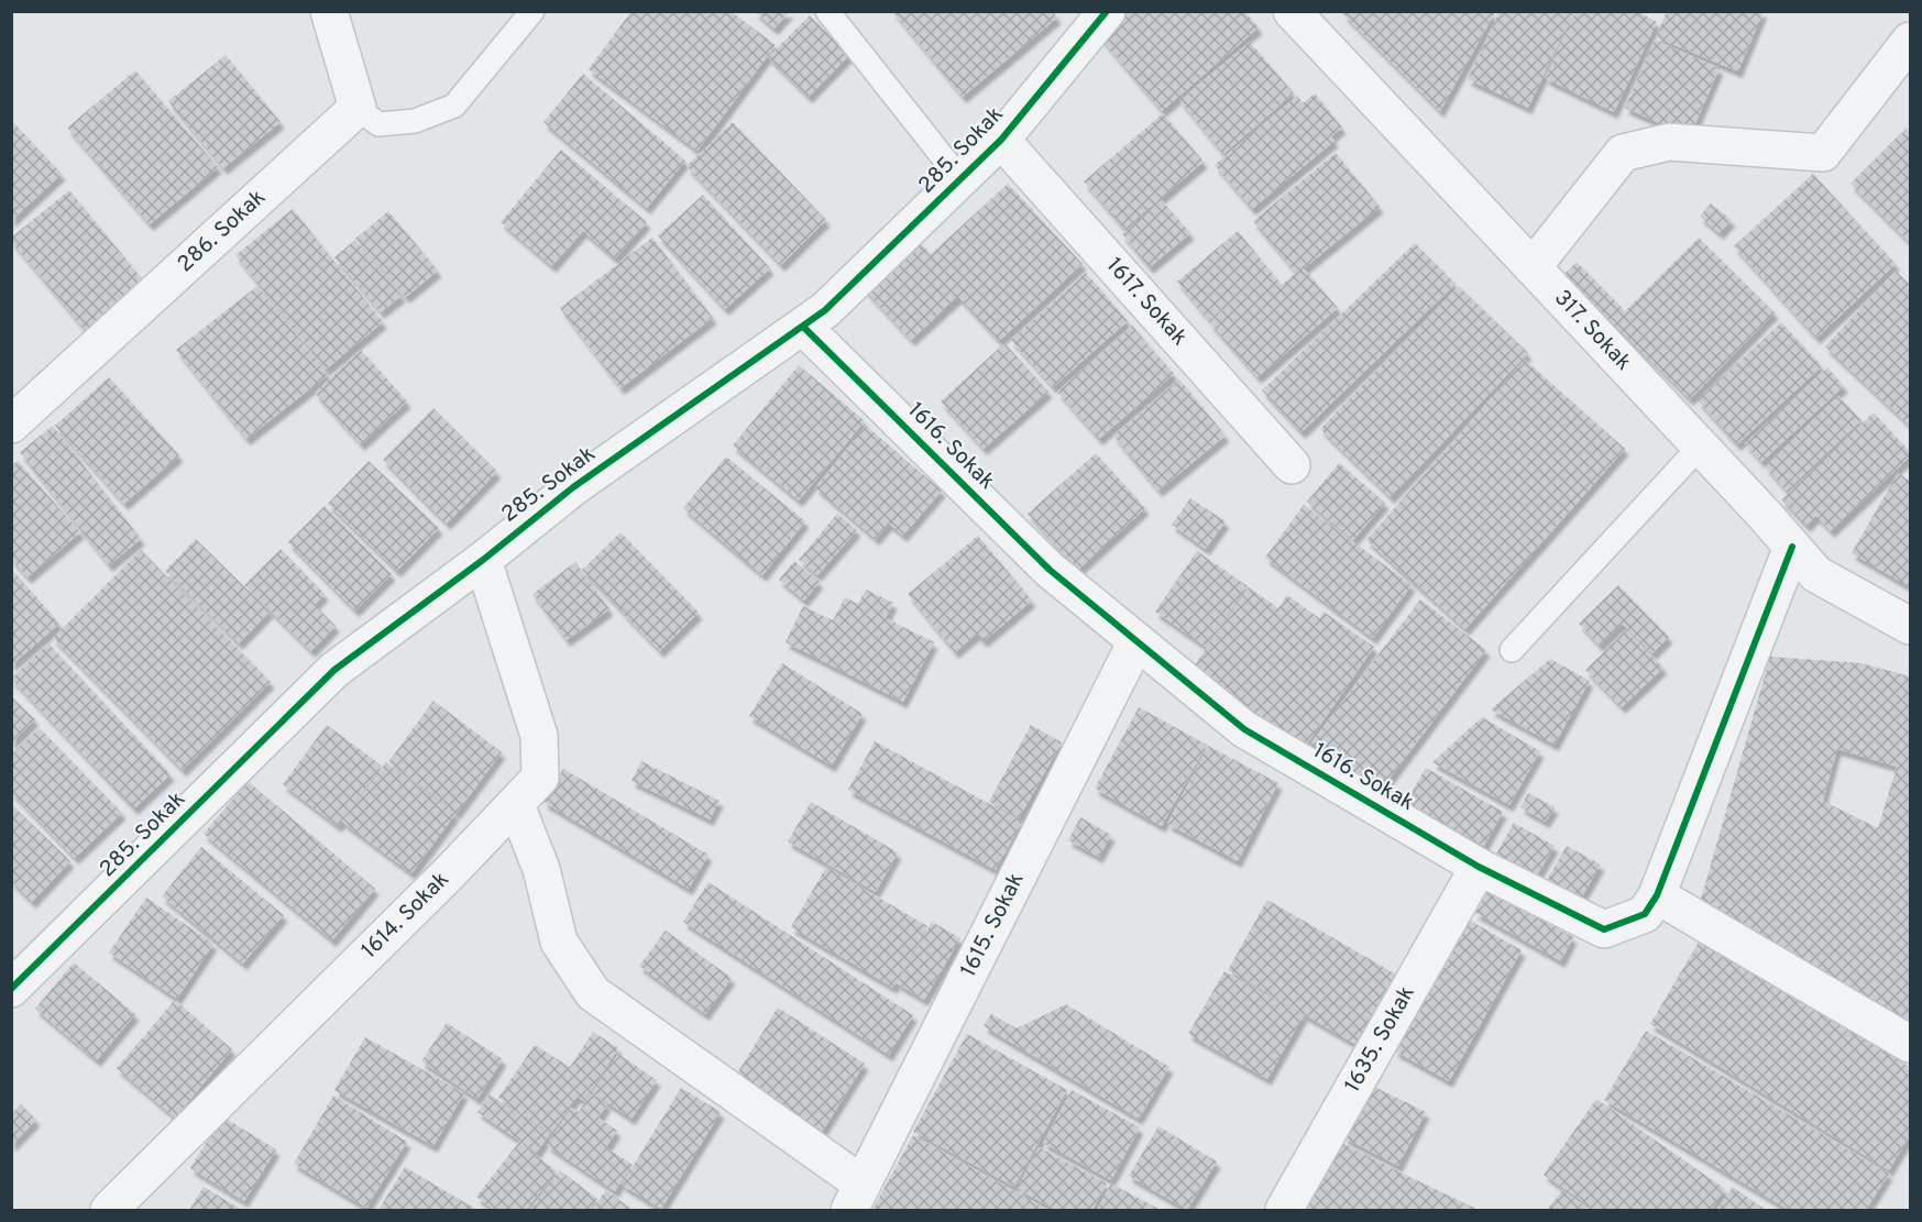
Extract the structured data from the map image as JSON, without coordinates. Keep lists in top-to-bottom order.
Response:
{
  "streets": {
    "street": [
      "285. Sokak",
      "286. Sokak",
      "1617. Sokak",
      "317. Sokak",
      "1616. Sokak",
      "1614. Sokak",
      "1615. Sokak",
      "1635. Sokak"
    ]
  },
  "crossings": [
    ["285. Sokak", "1617. Sokak"],
    ["285. Sokak", "1616. Sokak"],
    ["285. Sokak", "1614. Sokak"],
    ["317. Sokak", "1616. Sokak"],
    ["1616. Sokak", "1615. Sokak"],
    ["1616. Sokak", "1635. Sokak"]
  ]
}
